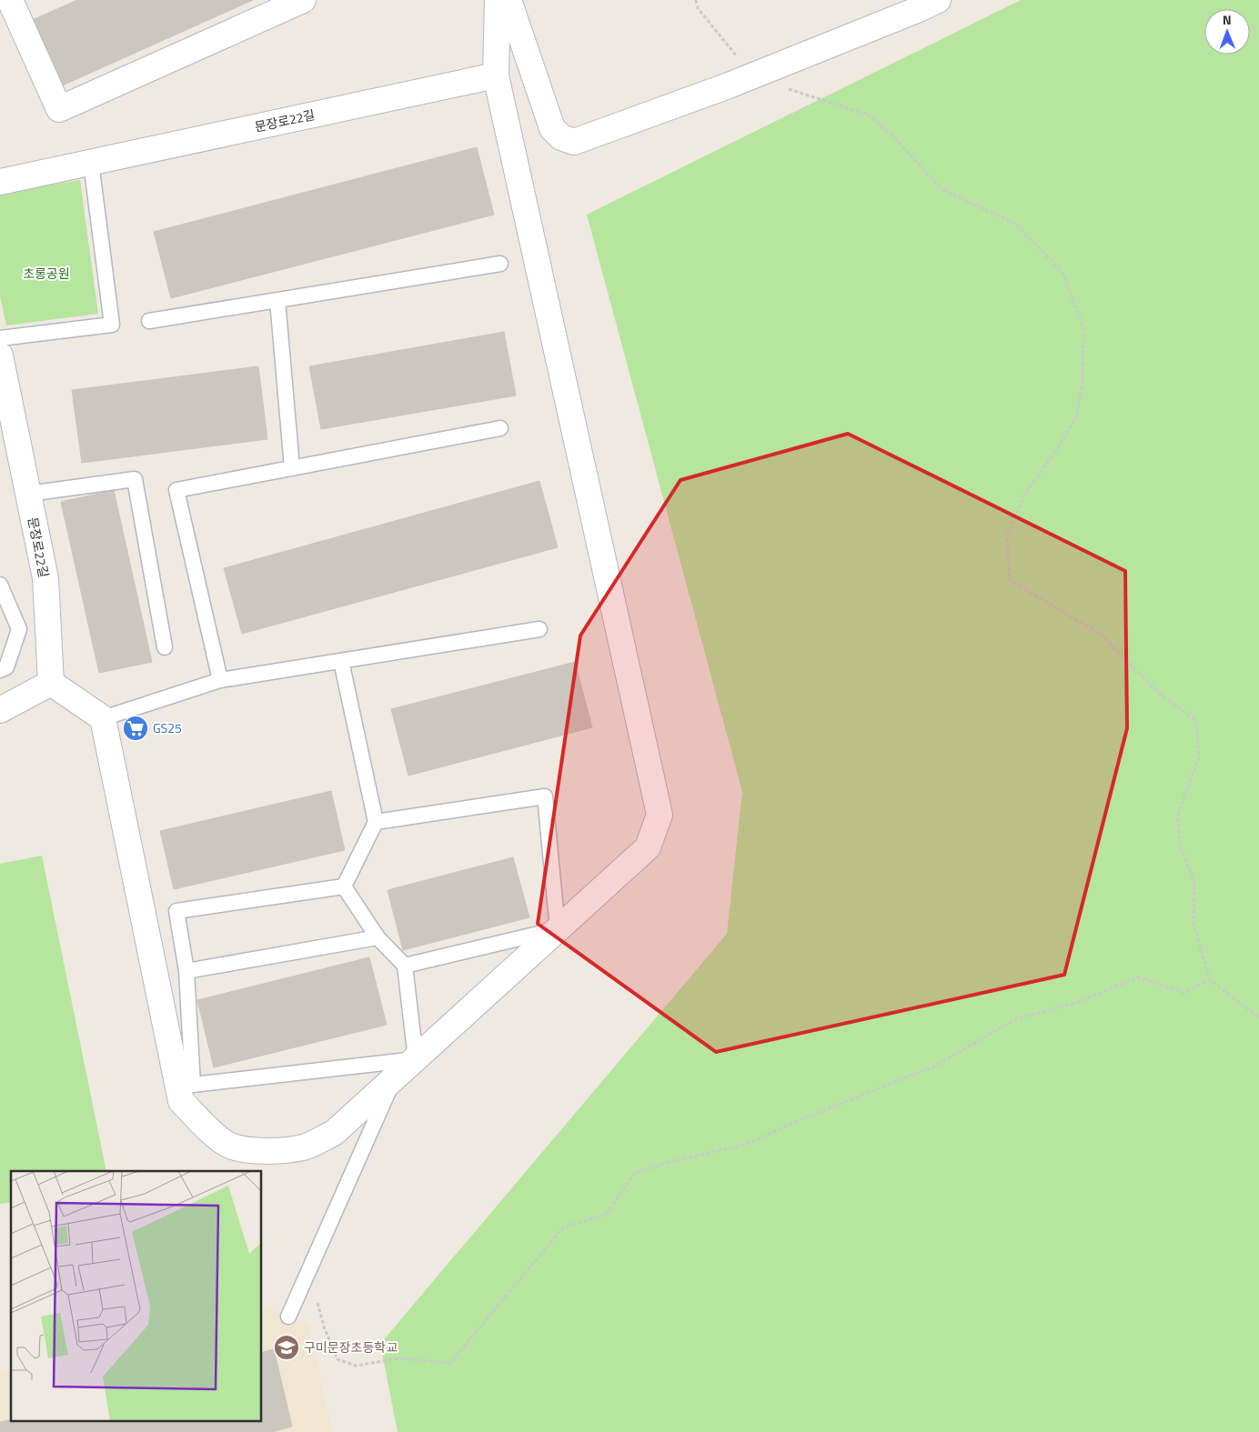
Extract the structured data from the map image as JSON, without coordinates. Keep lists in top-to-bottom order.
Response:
{
  "streets": {
    "street": ["문장로22길"]
  },
  "parks": ["초롱공원"],
  "places": {
    "supermarket": ["GS25"],
    "school or university": ["구미문장초등학교"]
  },
  "north": "top"
}
